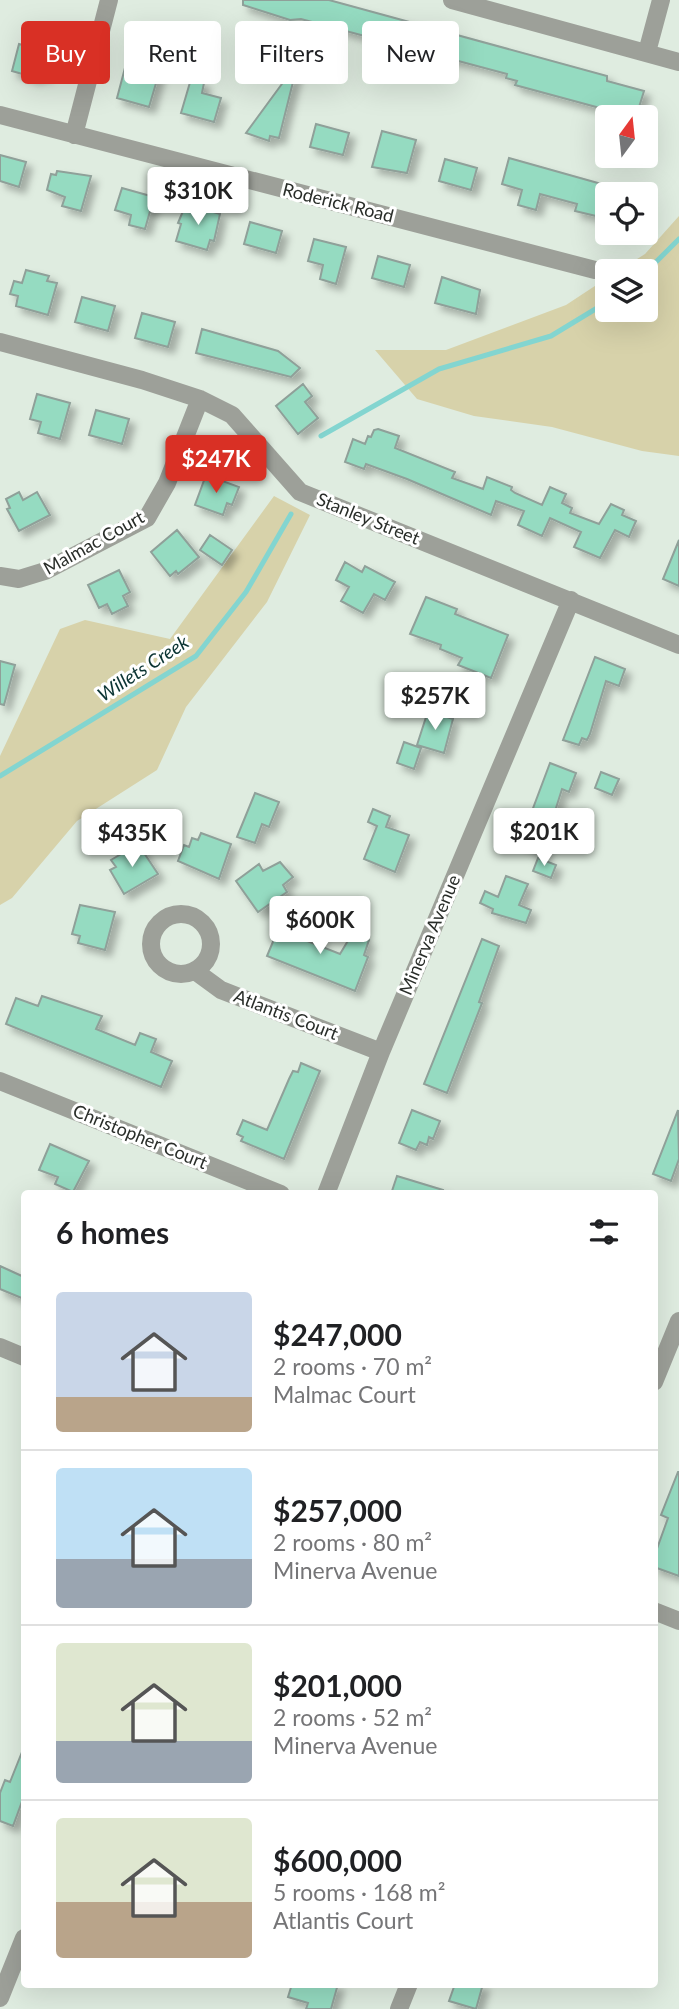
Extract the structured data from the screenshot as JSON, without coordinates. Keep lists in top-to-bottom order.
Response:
{
  "streets": {
    "street": [
      "Roderick Road",
      "Stanley Street",
      "Malmac Court",
      "Minerva Avenue",
      "Atlantis Court",
      "Christopher Court"
    ]
  },
  "crossings": [
    ["Stanley Street", "Malmac Court"],
    ["Stanley Street", "Minerva Avenue"],
    ["Minerva Avenue", "Atlantis Court"]
  ],
  "water": ["Willets Creek"],
  "north": "top",
  "page": {
    "chip": [
      "Buy",
      "Rent",
      "Filters",
      "New"
    ],
    "price": [
      "$310K",
      "$247K",
      "$257K",
      "$201K",
      "$435K",
      "$600K"
    ],
    "heading": "6 homes",
    "list": [
      {
        "name": "$247,000",
        "note": "2 rooms · 70 m² · Malmac Court"
      },
      {
        "name": "$257,000",
        "note": "2 rooms · 80 m² · Minerva Avenue"
      },
      {
        "name": "$201,000",
        "note": "2 rooms · 52 m² · Minerva Avenue"
      },
      {
        "name": "$600,000",
        "note": "5 rooms · 168 m² · Atlantis Court"
      }
    ]
  }
}
